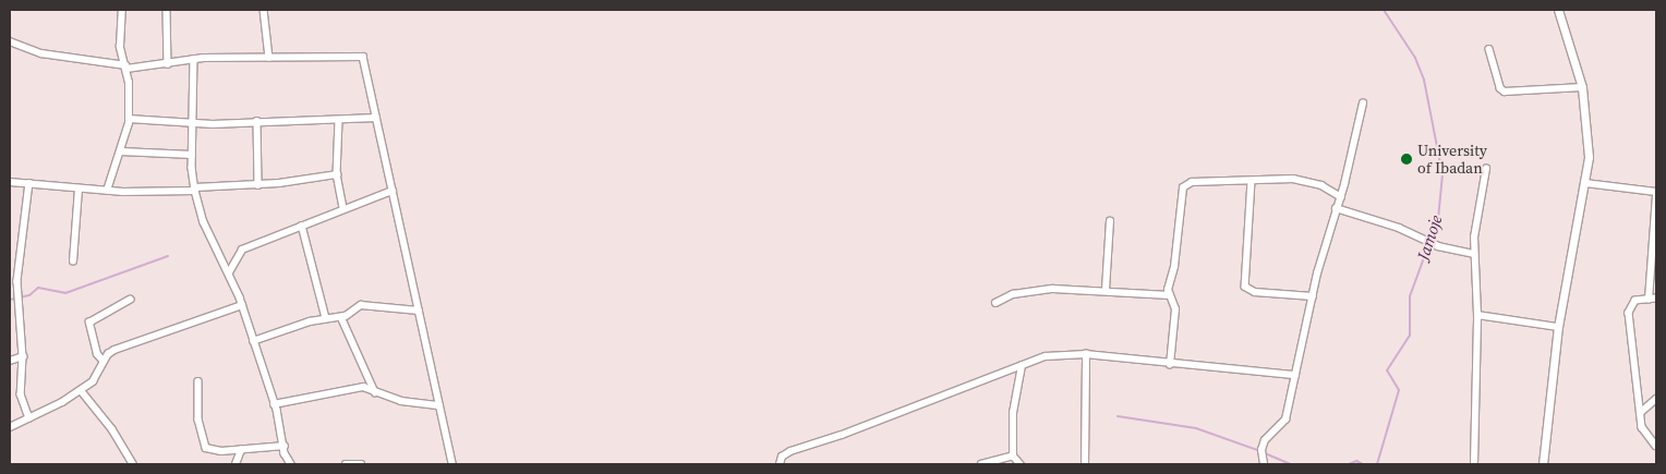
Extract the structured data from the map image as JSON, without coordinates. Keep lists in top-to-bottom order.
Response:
{
  "water": ["Jamoje"],
  "places": ["University of Ibadan"]
}
